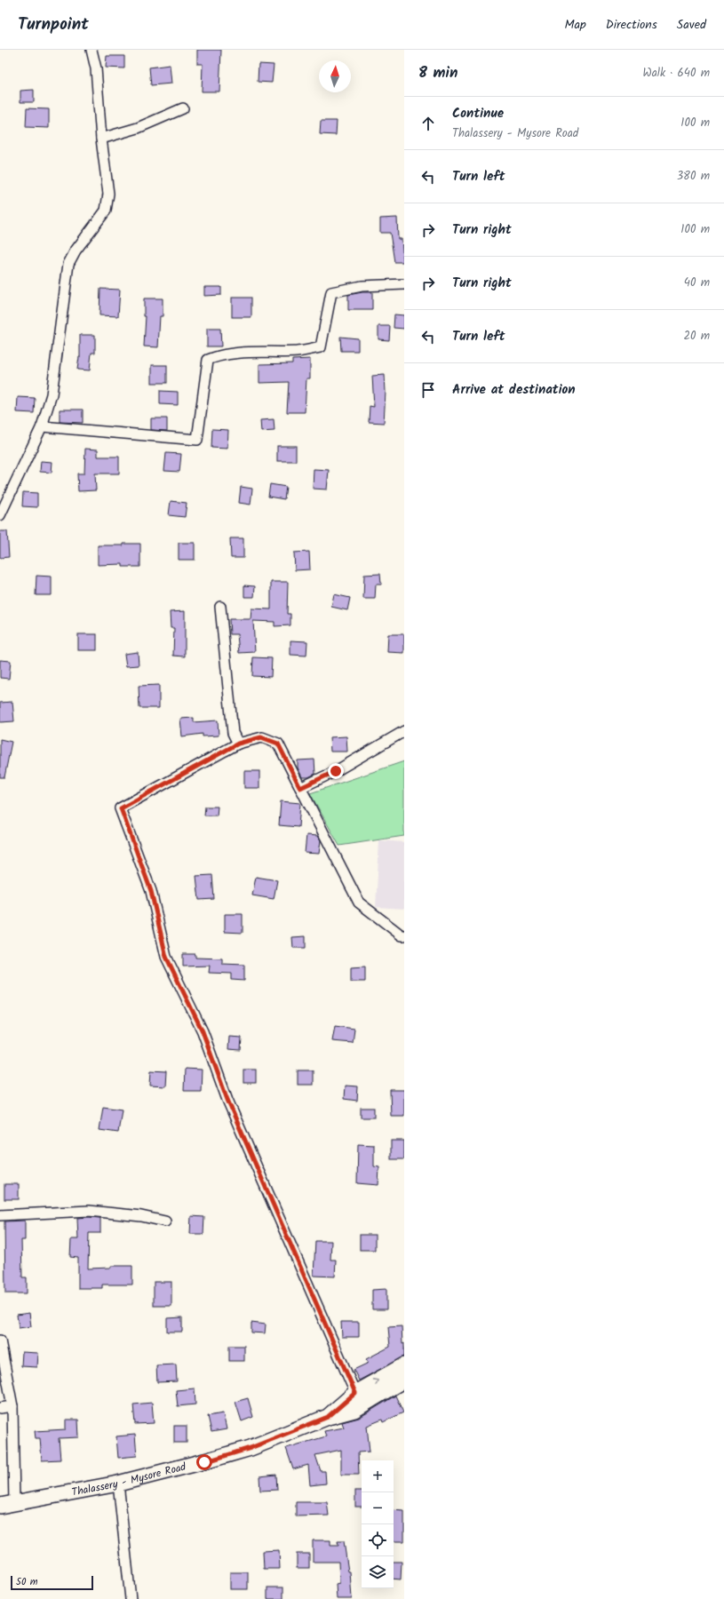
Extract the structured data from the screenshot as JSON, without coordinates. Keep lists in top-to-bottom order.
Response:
{
  "streets": {
    "main road": ["Thalassery - Mysore Road"]
  },
  "scale_bar": "50 m",
  "north": "top",
  "page": {
    "header": "Turnpoint",
    "nav": ["Map", "Directions", "Saved"],
    "heading": ["8 min", "Walk · 640 m"],
    "list": [
      ["Continue", "Thalassery - Mysore Road", "100 m"],
      ["Turn left", "380 m"],
      ["Turn right", "100 m"],
      ["Turn right", "40 m"],
      ["Turn left", "20 m"],
      "Arrive at destination"
    ],
    "map_buttons": ["+", "−"],
    "scale": "50 m"
  }
}
